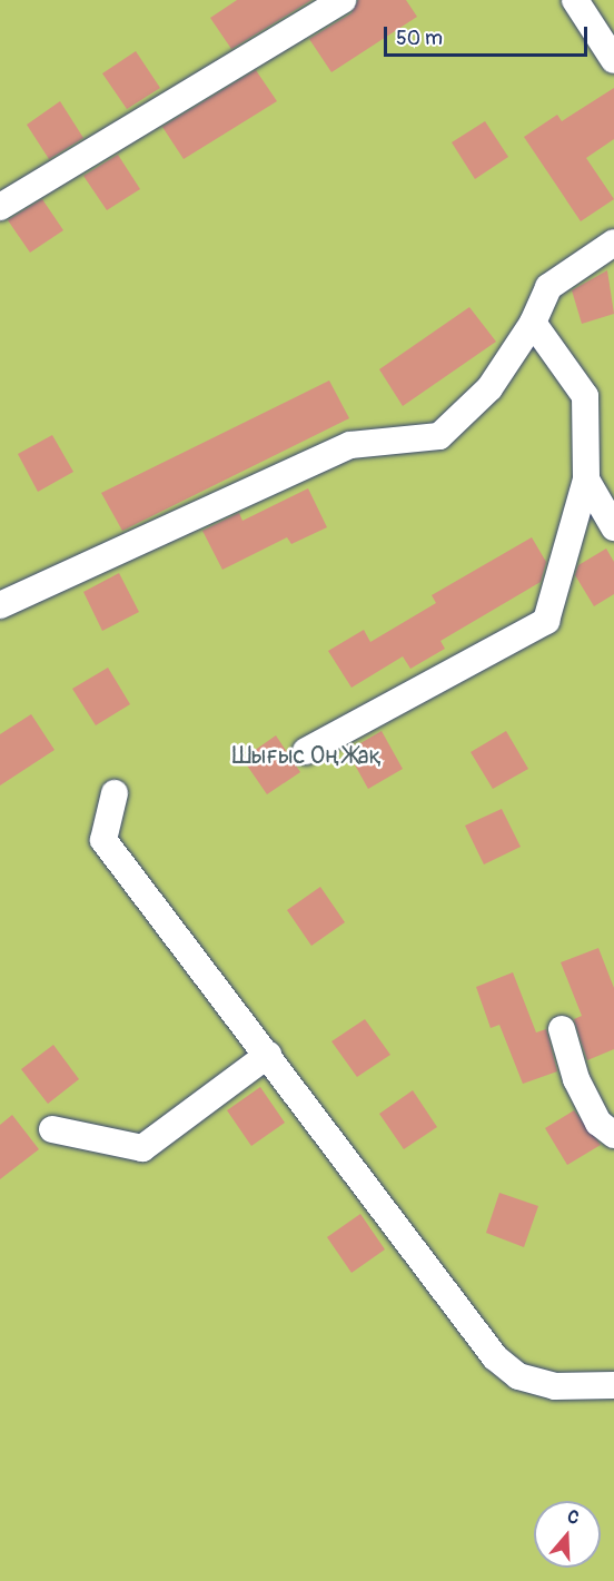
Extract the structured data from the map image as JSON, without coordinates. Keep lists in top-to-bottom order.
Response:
{
  "parks": ["Шығыс Оң Жақ"],
  "scale_bar": "50 m",
  "north": "top"
}
